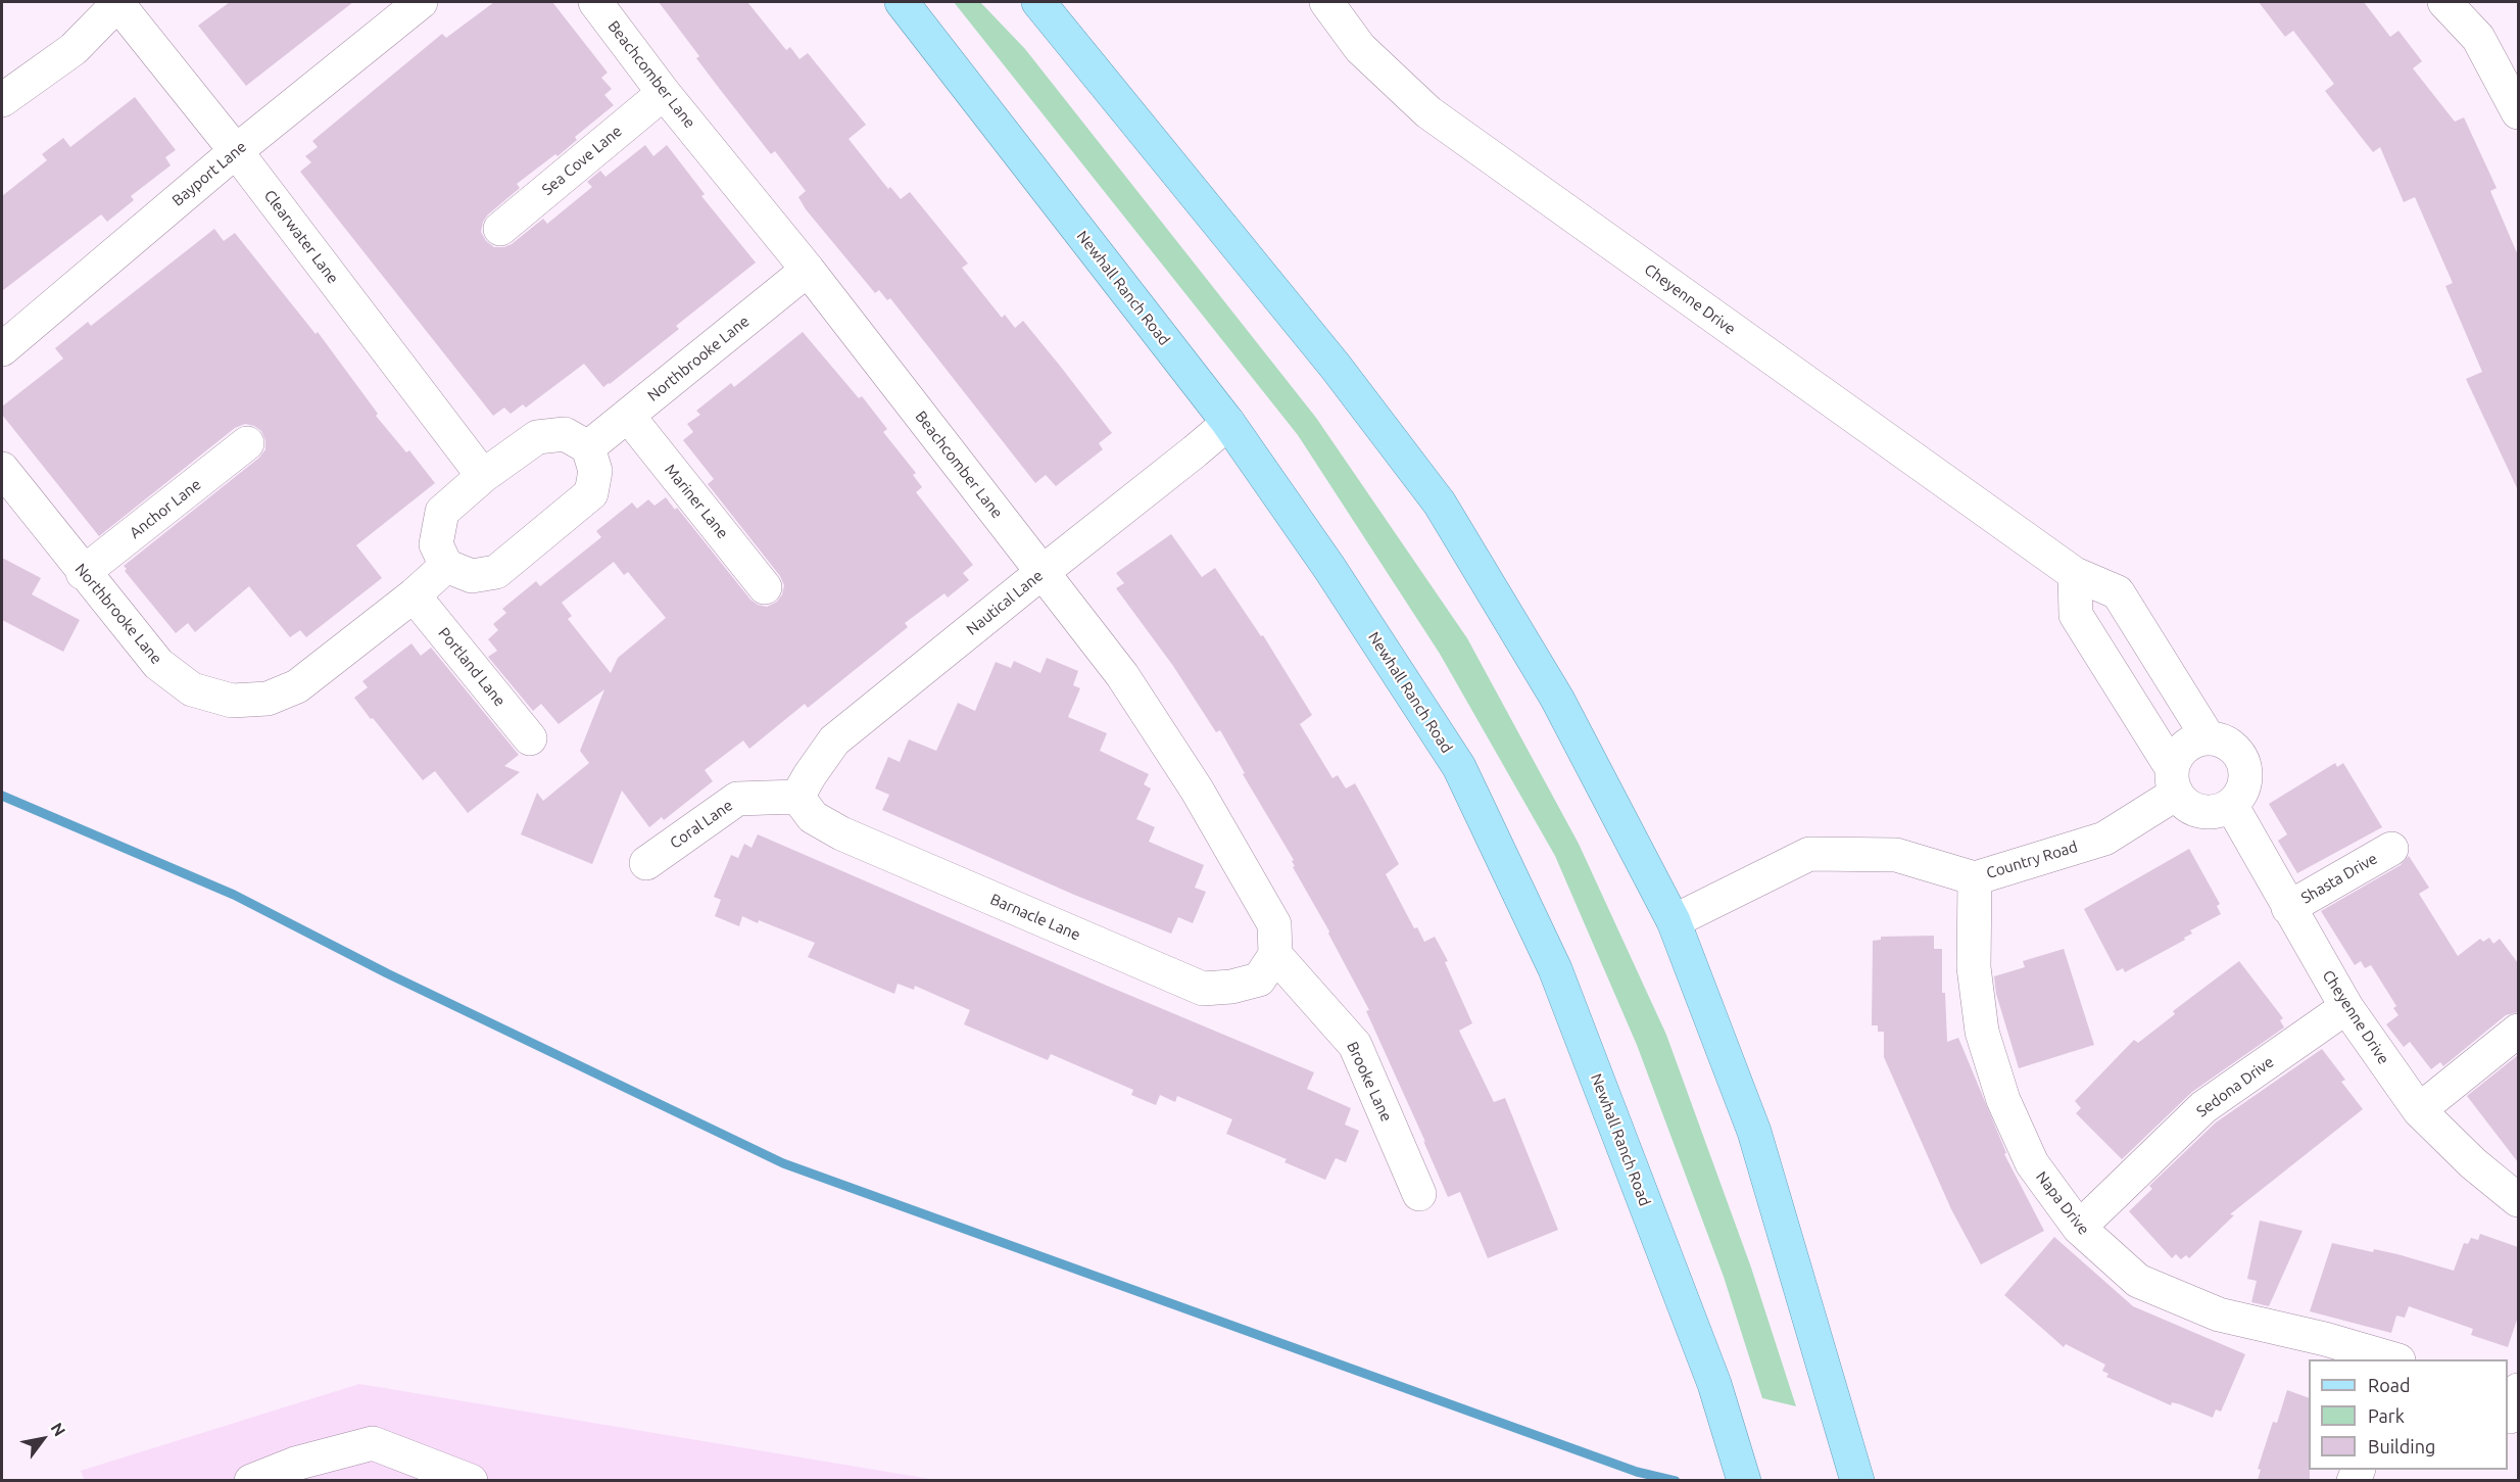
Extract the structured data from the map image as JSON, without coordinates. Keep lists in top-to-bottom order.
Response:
{
  "streets": {
    "main road": ["Newhall Ranch Road"],
    "street": [
      "Beachcomber Lane",
      "Sea Cove Lane",
      "Bayport Lane",
      "Clearwater Lane",
      "Cheyenne Drive",
      "Northbrooke Lane",
      "Mariner Lane",
      "Anchor Lane",
      "Nautical Lane",
      "Portland Lane",
      "Coral Lane",
      "Country Road",
      "Shasta Drive",
      "Barnacle Lane",
      "Brooke Lane",
      "Sedona Drive",
      "Napa Drive"
    ]
  },
  "crossings": [
    ["Beachcomber Lane", "Sea Cove Lane"],
    ["Beachcomber Lane", "Northbrooke Lane"],
    ["Beachcomber Lane", "Nautical Lane"],
    ["Beachcomber Lane", "Barnacle Lane"],
    ["Beachcomber Lane", "Brooke Lane"],
    ["Bayport Lane", "Clearwater Lane"],
    ["Newhall Ranch Road", "Nautical Lane"],
    ["Cheyenne Drive", "Country Road"],
    ["Cheyenne Drive", "Shasta Drive"],
    ["Cheyenne Drive", "Sedona Drive"],
    ["Northbrooke Lane", "Mariner Lane"],
    ["Northbrooke Lane", "Anchor Lane"],
    ["Northbrooke Lane", "Portland Lane"],
    ["Nautical Lane", "Coral Lane"],
    ["Nautical Lane", "Barnacle Lane"],
    ["Coral Lane", "Barnacle Lane"],
    ["Country Road", "Napa Drive"],
    ["Barnacle Lane", "Brooke Lane"],
    ["Sedona Drive", "Napa Drive"]
  ],
  "legend": ["Road", "Park", "Building"],
  "north": "top right"
}
